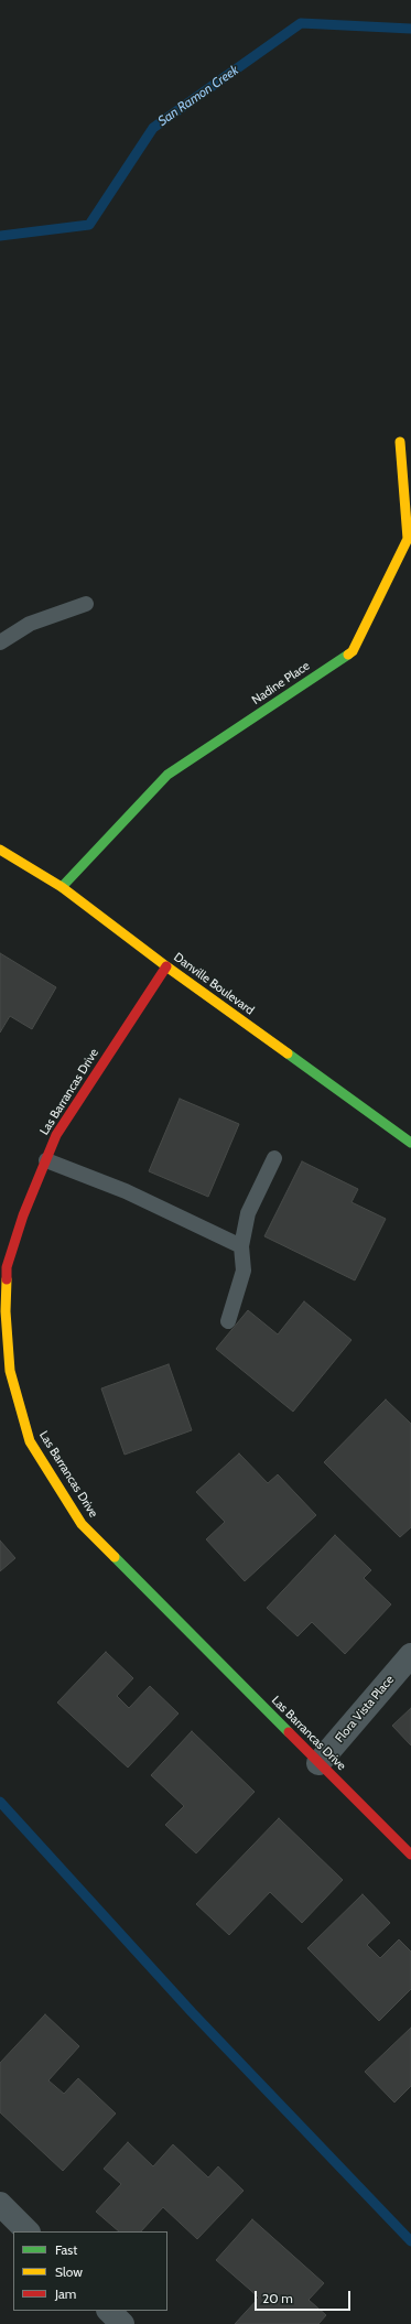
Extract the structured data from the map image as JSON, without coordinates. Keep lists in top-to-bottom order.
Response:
{
  "streets": {
    "street": [
      "Nadine Place",
      "Danville Boulevard",
      "Las Barrancas Drive",
      "Flora Vista Place"
    ]
  },
  "crossings": [
    ["Nadine Place", "Danville Boulevard"],
    ["Danville Boulevard", "Las Barrancas Drive"],
    ["Las Barrancas Drive", "Flora Vista Place"]
  ],
  "water": ["San Ramon Creek"],
  "legend": ["Fast", "Slow", "Jam"],
  "scale_bar": "20 m"
}
